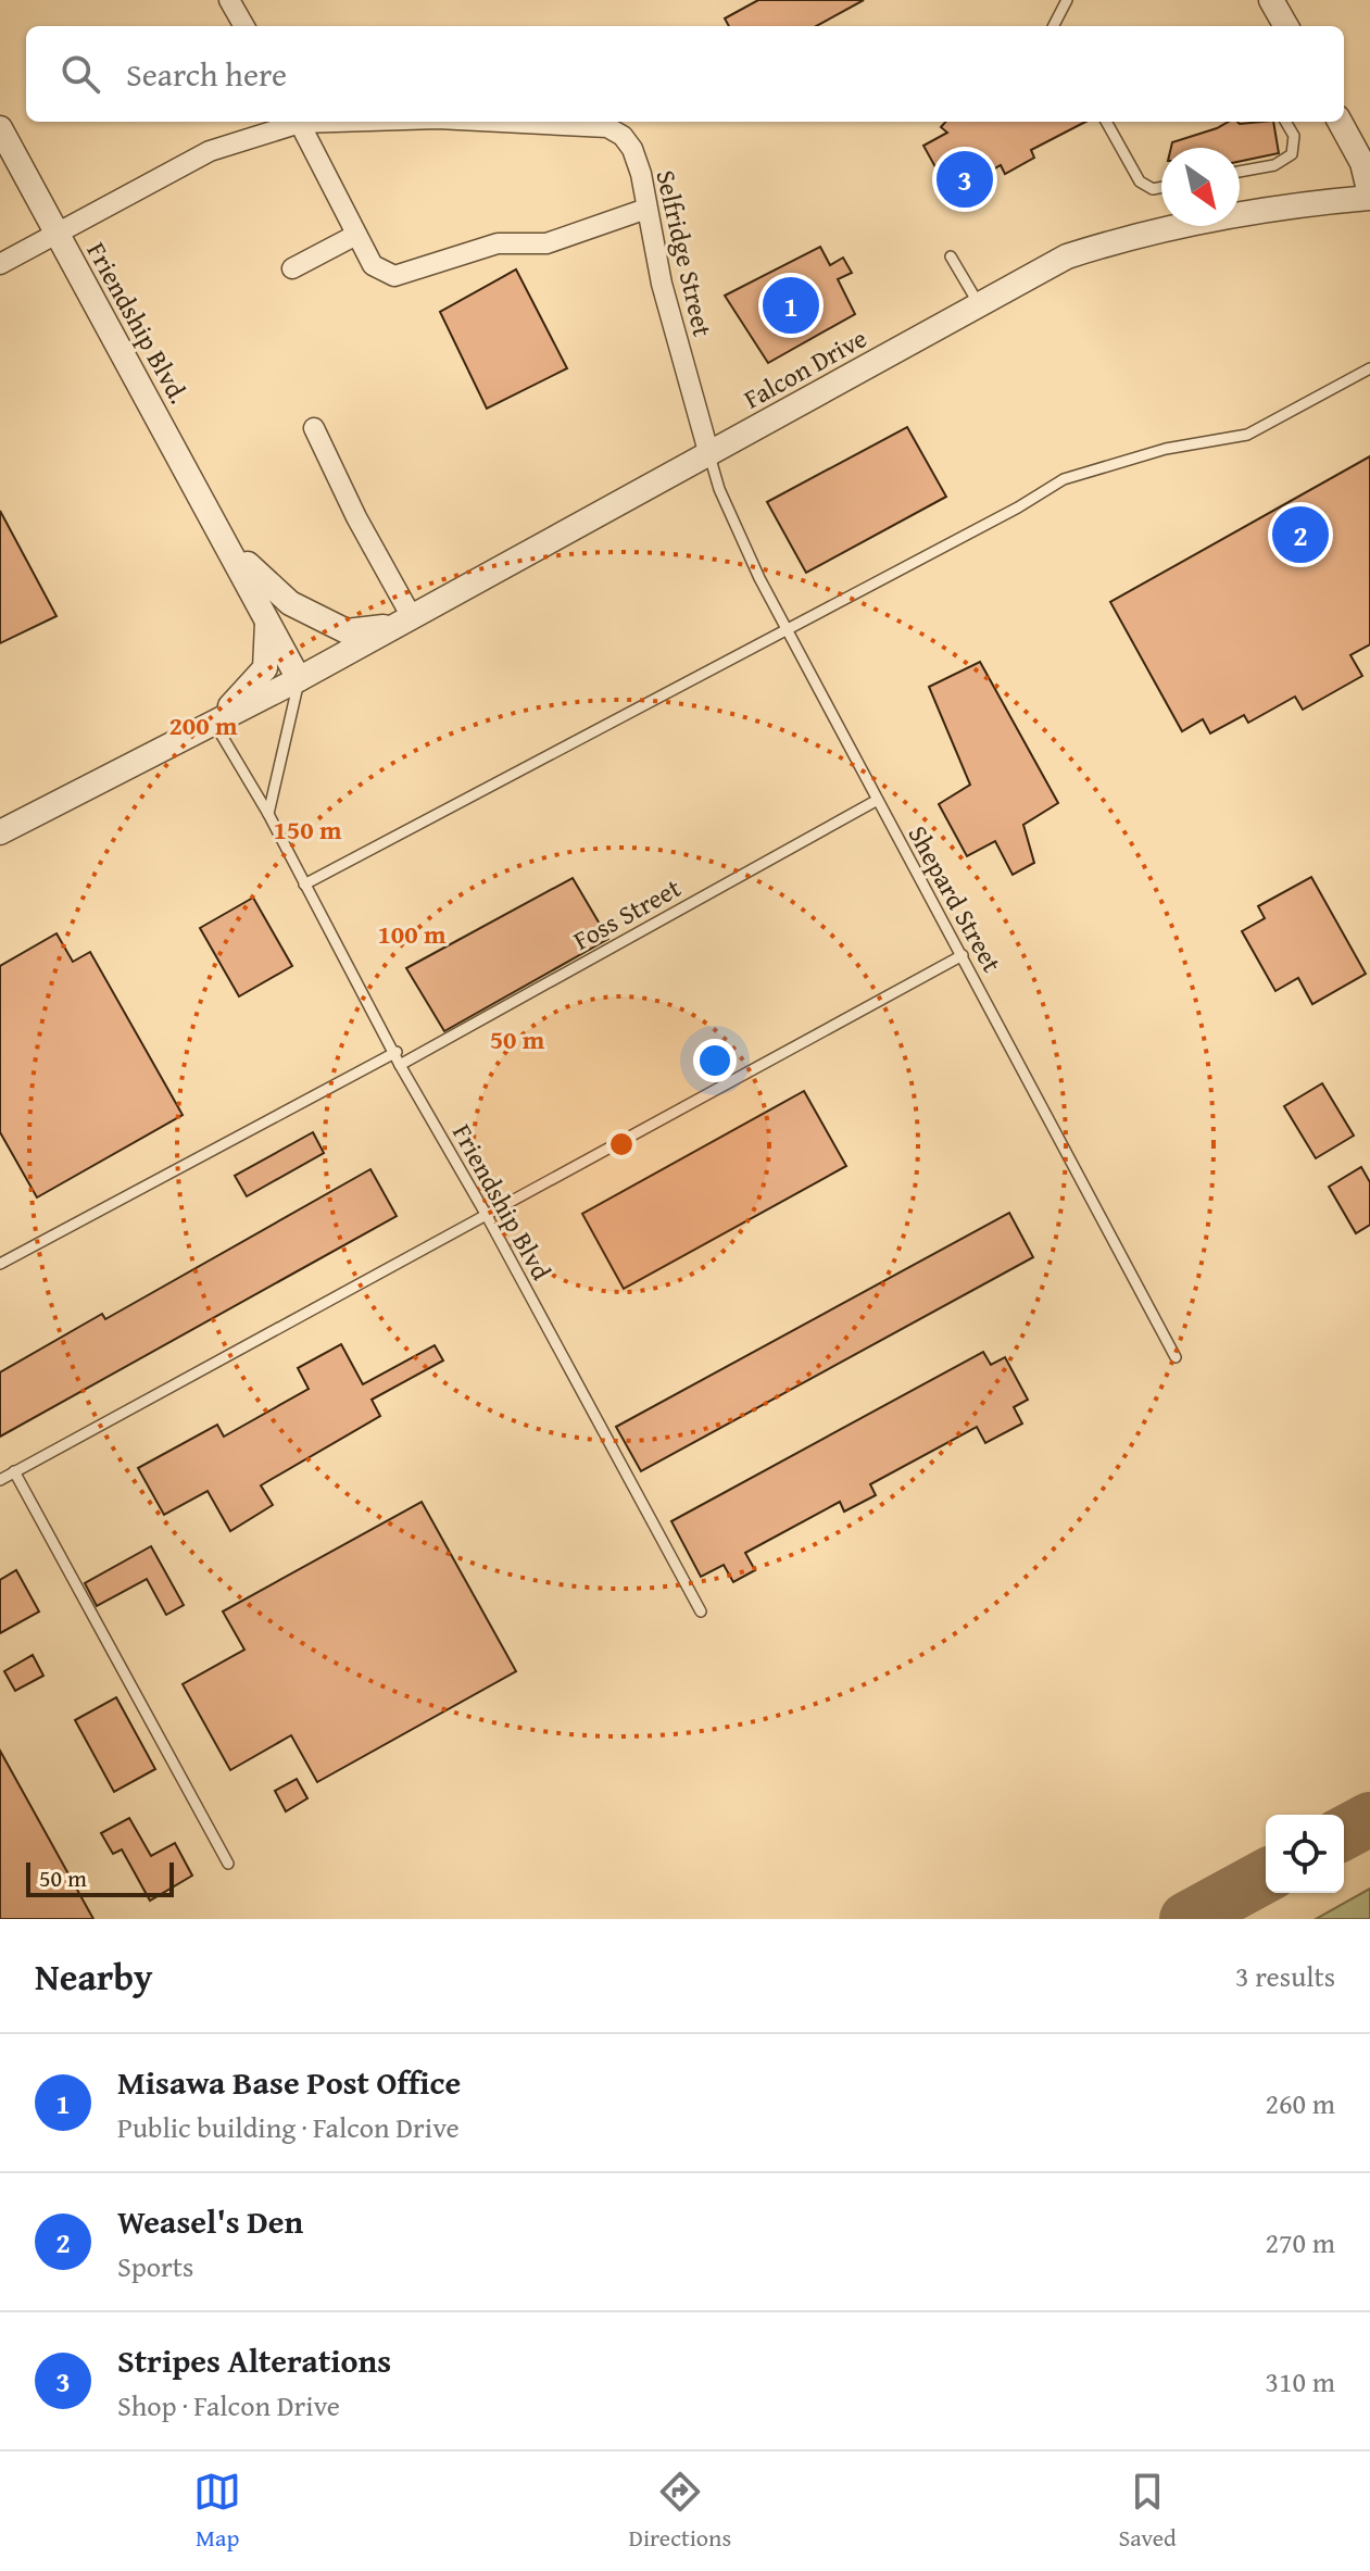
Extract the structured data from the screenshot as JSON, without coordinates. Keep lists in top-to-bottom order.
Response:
{
  "streets": {
    "street": ["Selfridge Street", "Friendship Blvd.", "Falcon Drive"],
    "lane": ["Shepard Street", "Foss Street", "Friendship Blvd"]
  },
  "crossings": [
    ["Selfridge Street", "Friendship Blvd."],
    ["Selfridge Street", "Falcon Drive"],
    ["Selfridge Street", "Shepard Street"],
    ["Friendship Blvd.", "Falcon Drive"],
    ["Friendship Blvd.", "Friendship Blvd"],
    ["Falcon Drive", "Shepard Street"],
    ["Falcon Drive", "Friendship Blvd"],
    ["Shepard Street", "Foss Street"],
    ["Foss Street", "Friendship Blvd"]
  ],
  "scale_bar": "50 m",
  "north": "bottom right",
  "page": {
    "search": "Search here",
    "pins": ["3", "1", "2"],
    "scale": "50 m",
    "heading": ["Nearby", "3 results"],
    "list": [
      {
        "mark": "1",
        "name": "Misawa Base Post Office",
        "note": "Public building · Falcon Drive",
        "value": "260 m"
      },
      {
        "mark": "2",
        "name": "Weasel's Den",
        "note": "Sports",
        "value": "270 m"
      },
      {
        "mark": "3",
        "name": "Stripes Alterations",
        "note": "Shop · Falcon Drive",
        "value": "310 m"
      }
    ],
    "nav": ["Map", "Directions", "Saved"]
  },
  "rings": [
    "200 m",
    "150 m",
    "100 m",
    "50 m"
  ]
}
